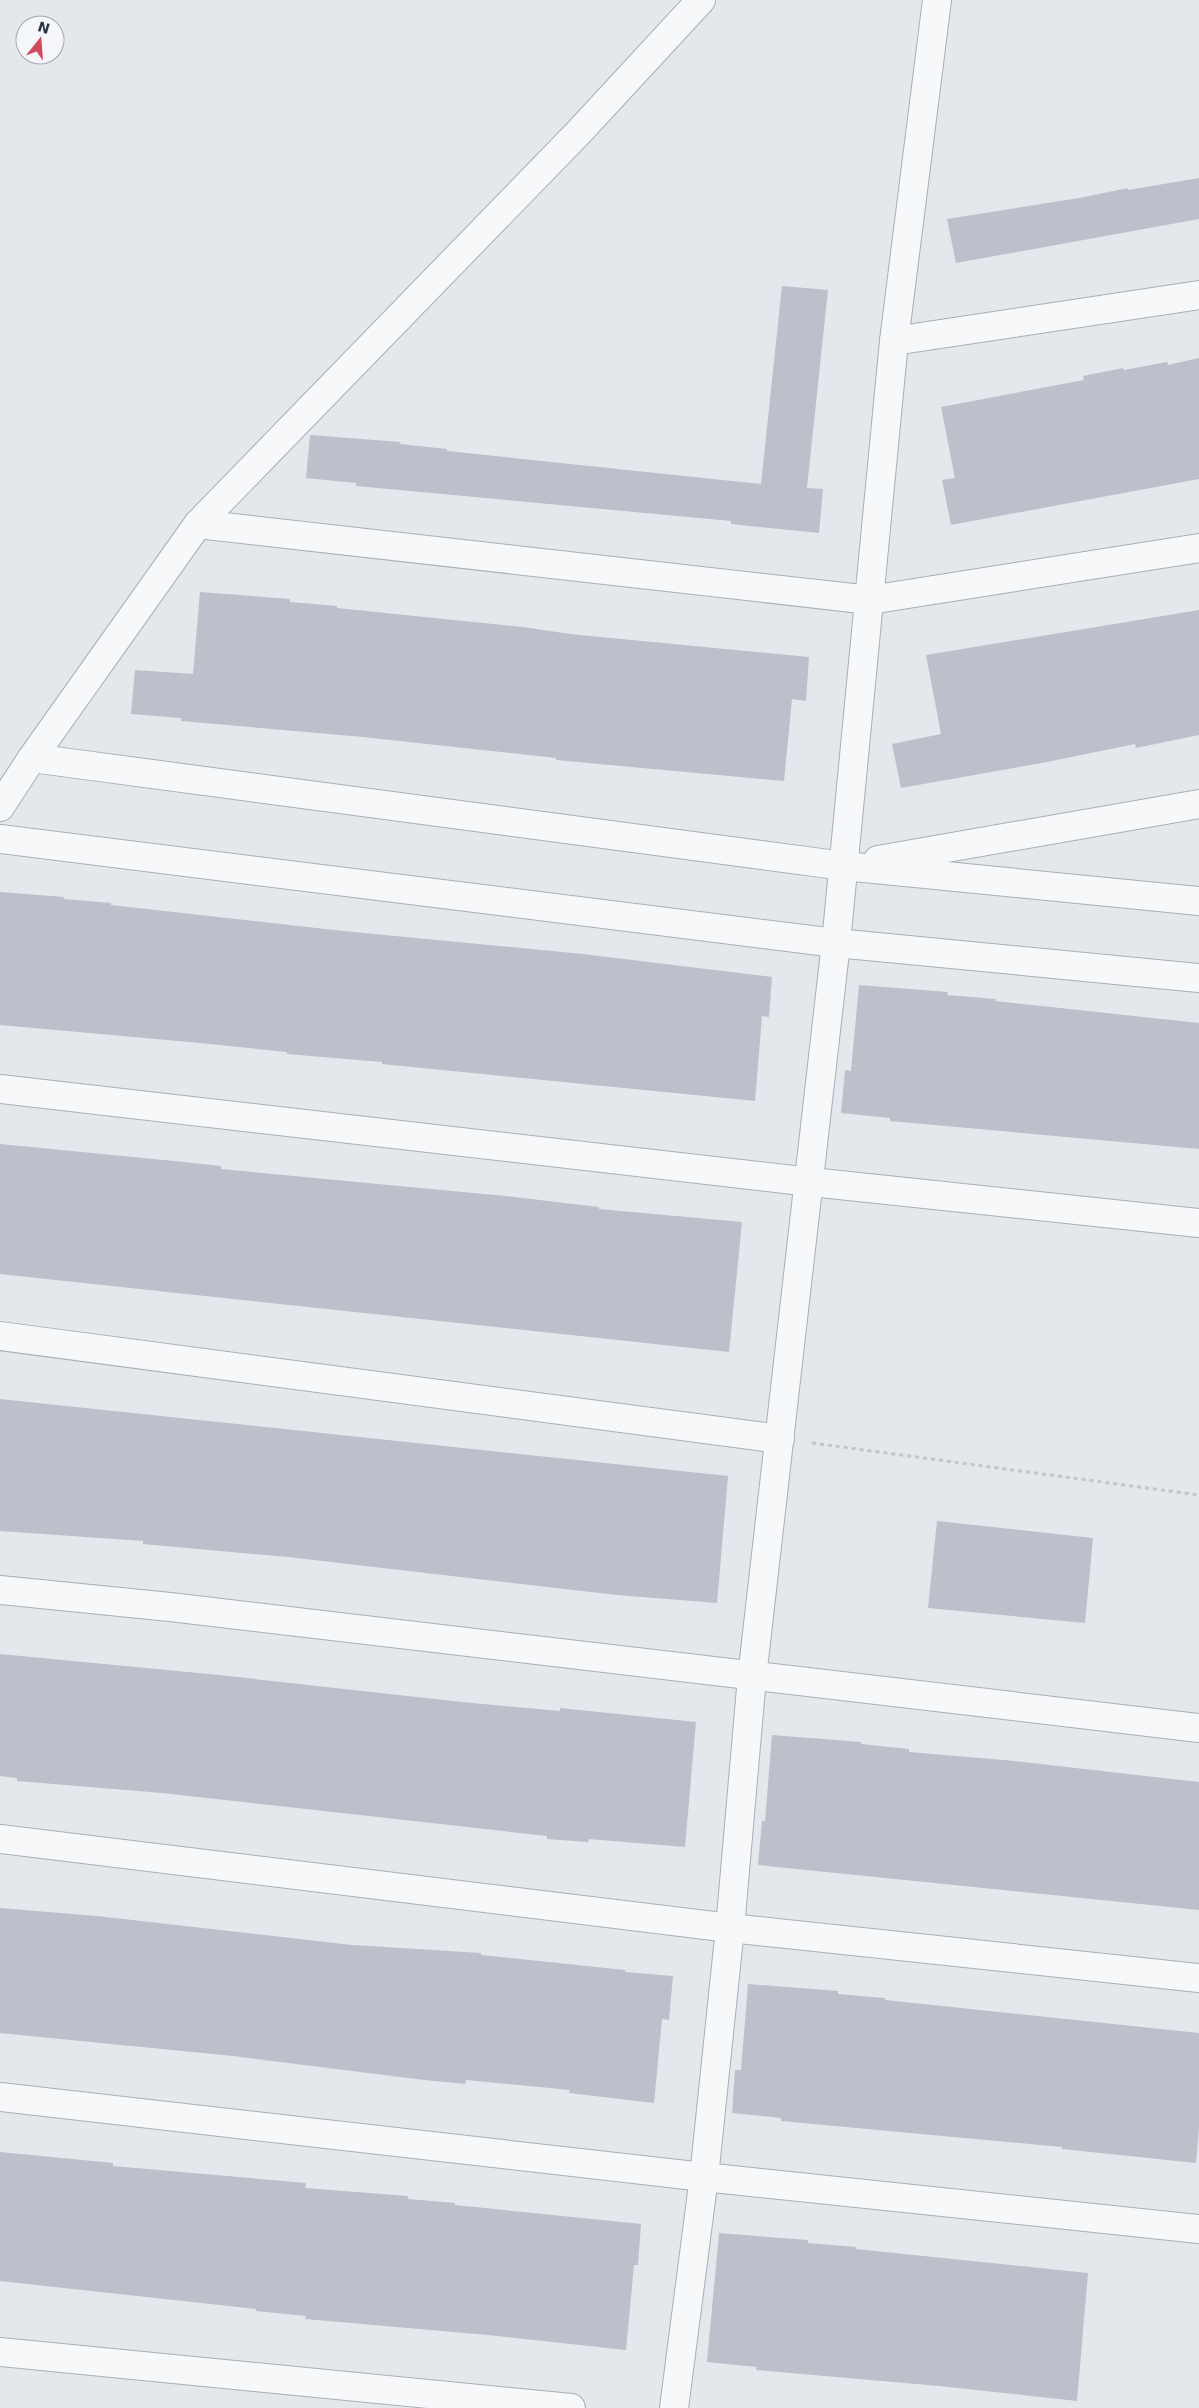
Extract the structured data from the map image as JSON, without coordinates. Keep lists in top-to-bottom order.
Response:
{
  "north": "top"
}
